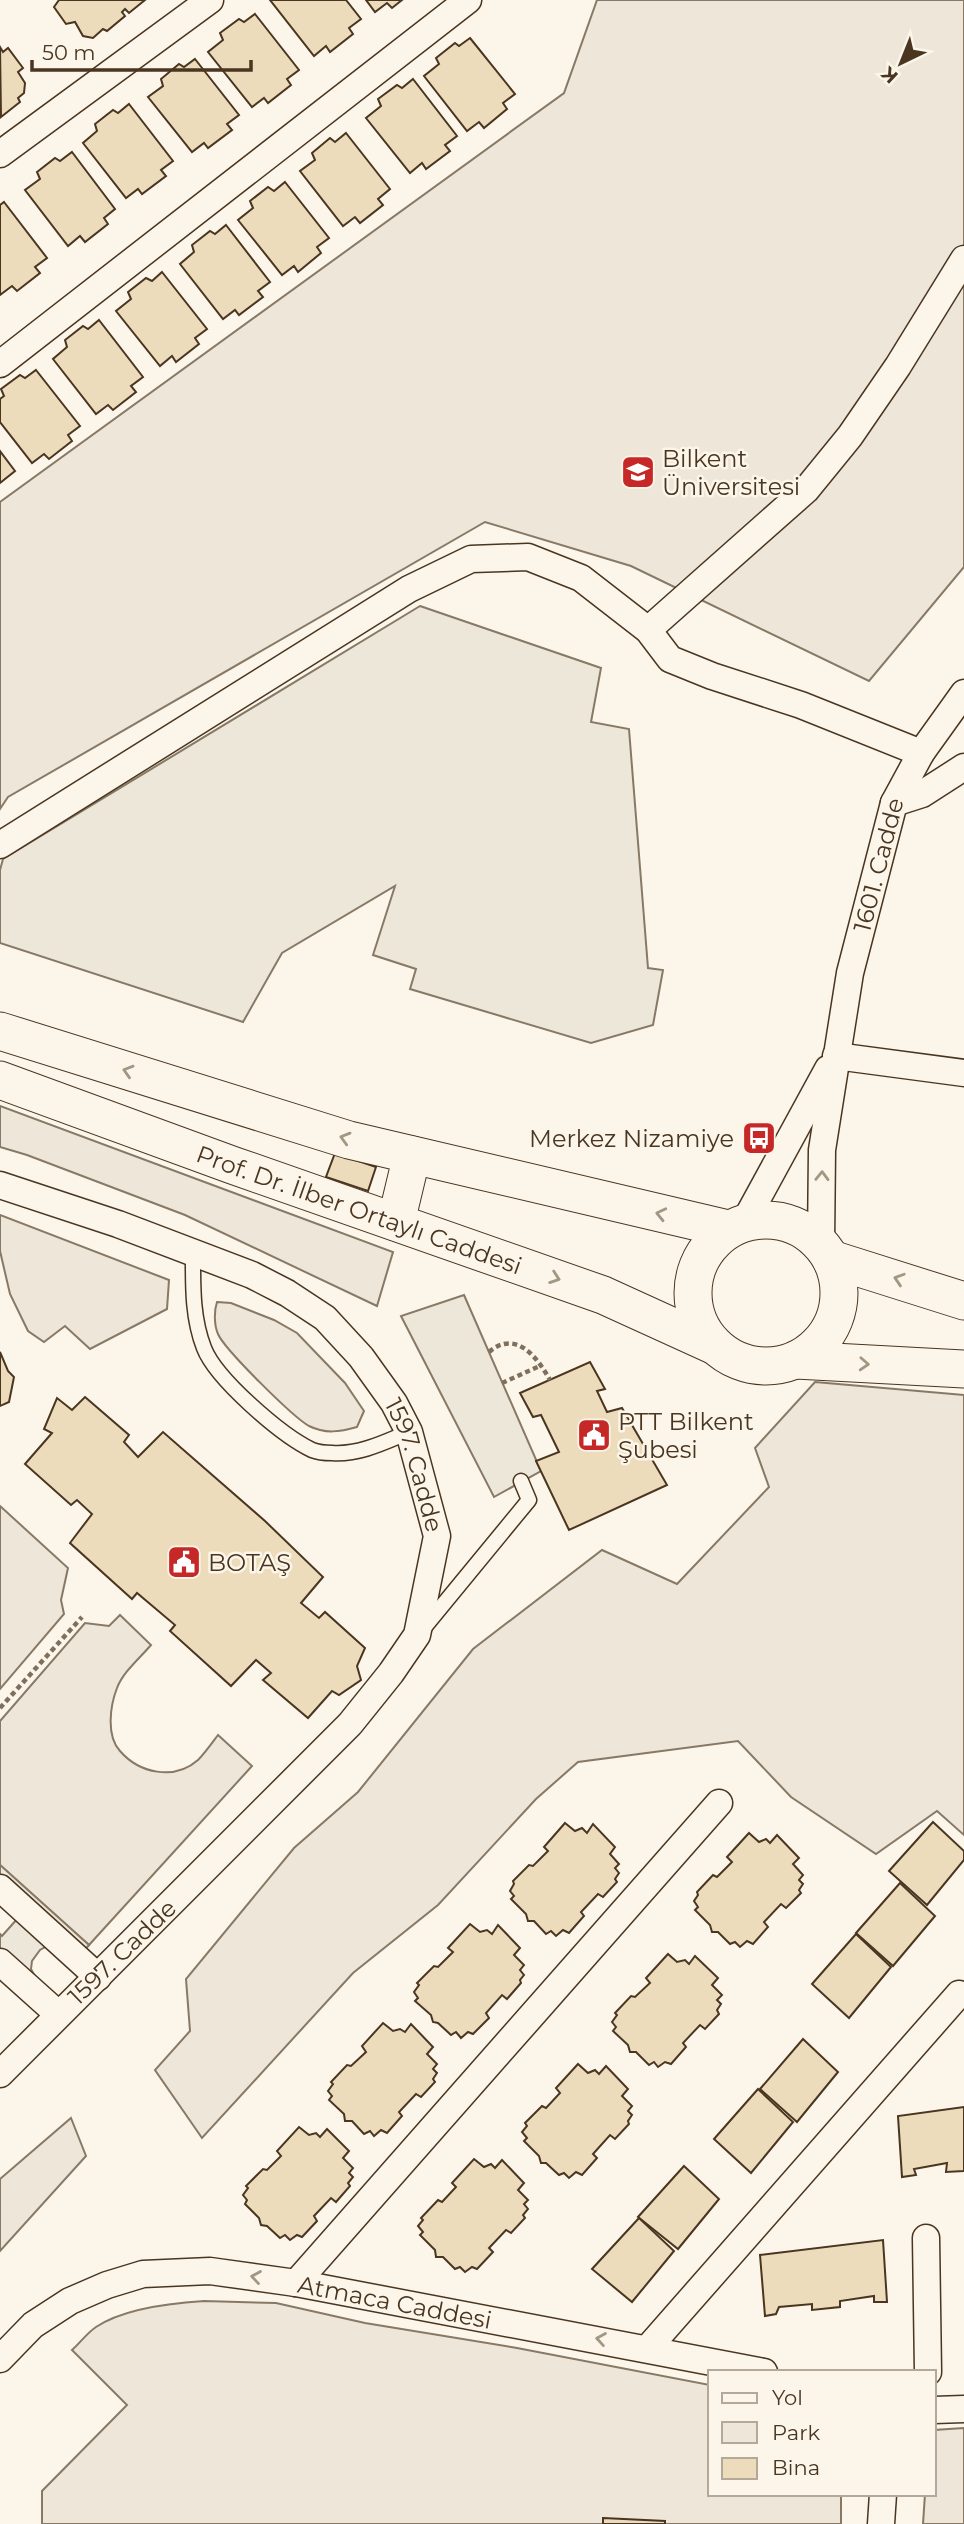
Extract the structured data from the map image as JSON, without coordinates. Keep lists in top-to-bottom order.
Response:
{
  "streets": {
    "street": [
      "1601. Cadde",
      "Prof. Dr. İlber Ortaylı Caddesi",
      "1597. Cadde",
      "Atmaca Caddesi"
    ]
  },
  "crossings": [
    ["1601. Cadde", "Prof. Dr. İlber Ortaylı Caddesi"]
  ],
  "one_way": ["Atmaca Caddesi"],
  "places": {
    "school or university": ["Bilkent Üniversitesi"],
    "bus stop": ["Merkez Nizamiye"],
    "public building": ["PTT Bilkent Şubesi", "BOTAŞ"]
  },
  "legend": ["Yol", "Park", "Bina"],
  "scale_bar": "50 m",
  "north": "bottom left"
}
